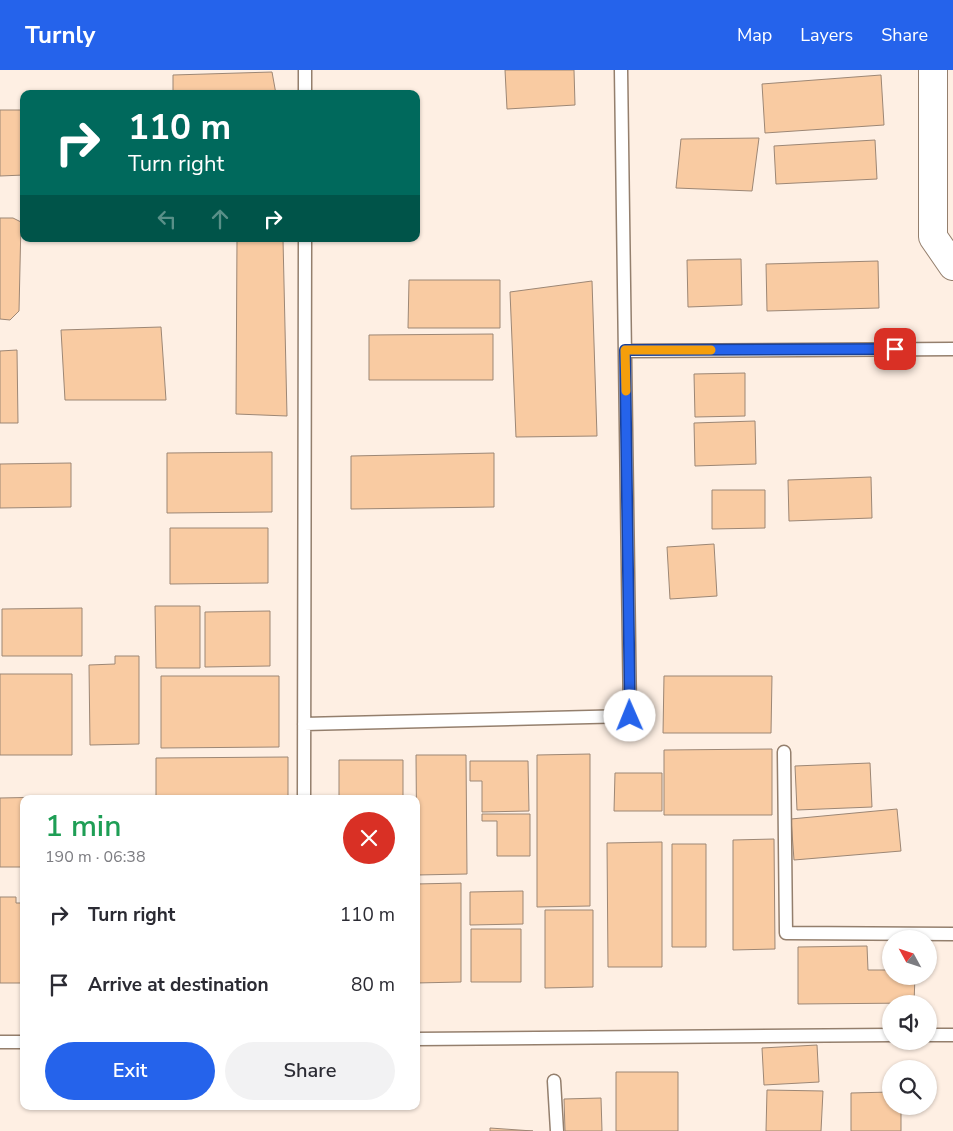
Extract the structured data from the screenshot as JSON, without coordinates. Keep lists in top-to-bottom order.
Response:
{
  "north": "top left",
  "page": {
    "header": "Turnly",
    "nav": ["Map", "Layers", "Share"],
    "turn": ["110 m", "Turn right"],
    "heading": ["1 min", "190 m · 06:38"],
    "list": [
      {
        "name": "Turn right",
        "value": "110 m"
      },
      {
        "name": "Arrive at destination",
        "value": "80 m"
      }
    ],
    "buttons": ["Exit", "Share"]
  }
}
